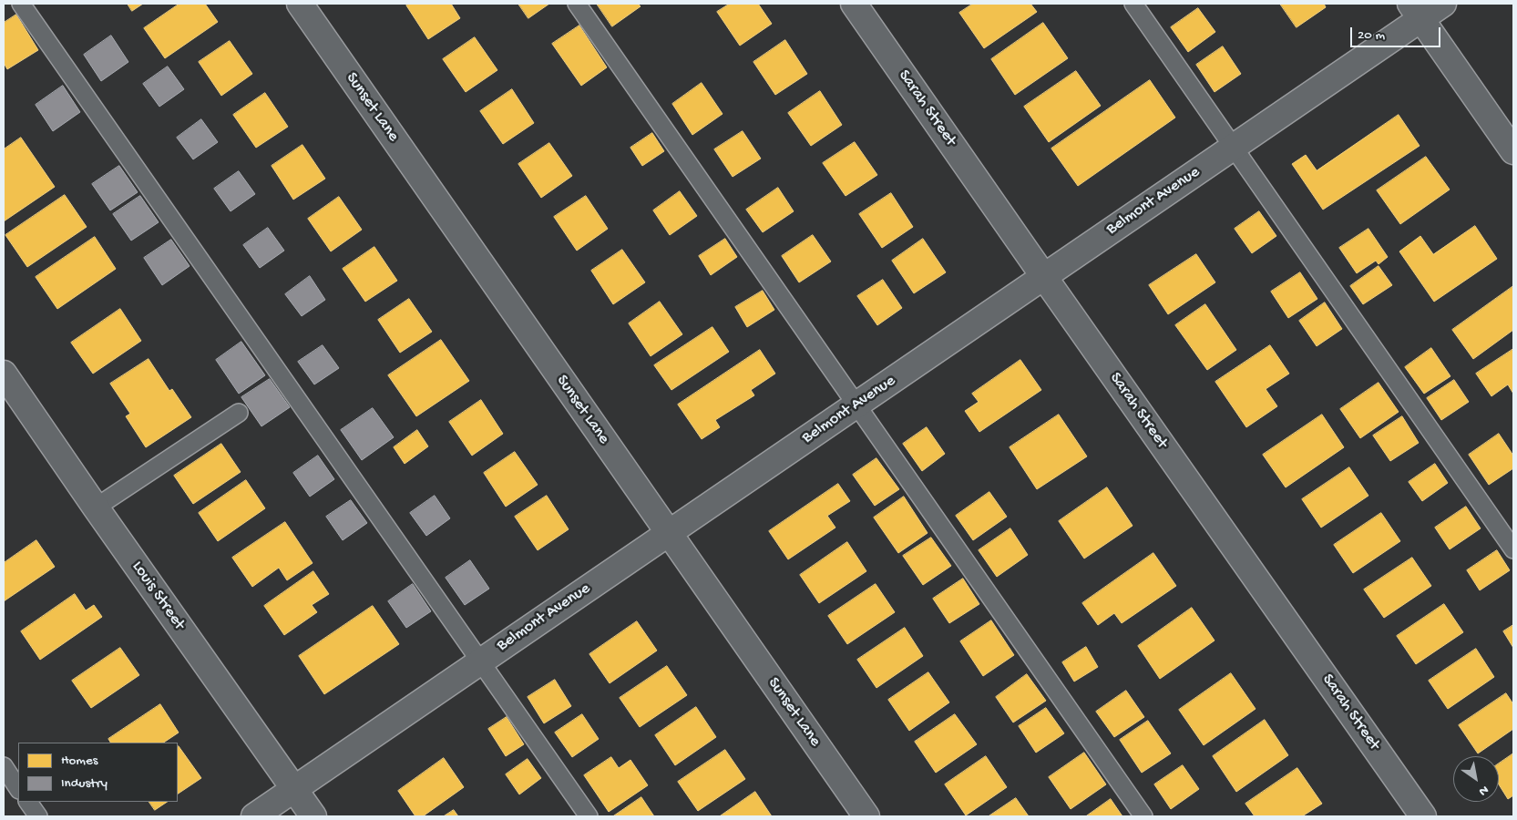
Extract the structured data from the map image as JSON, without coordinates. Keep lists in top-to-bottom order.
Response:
{
  "streets": {
    "street": [
      "Sunset Lane",
      "Sarah Street",
      "Belmont Avenue",
      "Louis Street"
    ]
  },
  "crossings": [
    ["Sunset Lane", "Belmont Avenue"],
    ["Sarah Street", "Belmont Avenue"],
    ["Belmont Avenue", "Louis Street"]
  ],
  "legend": ["Homes", "Industry"],
  "scale_bar": "20 m",
  "north": "bottom right"
}
